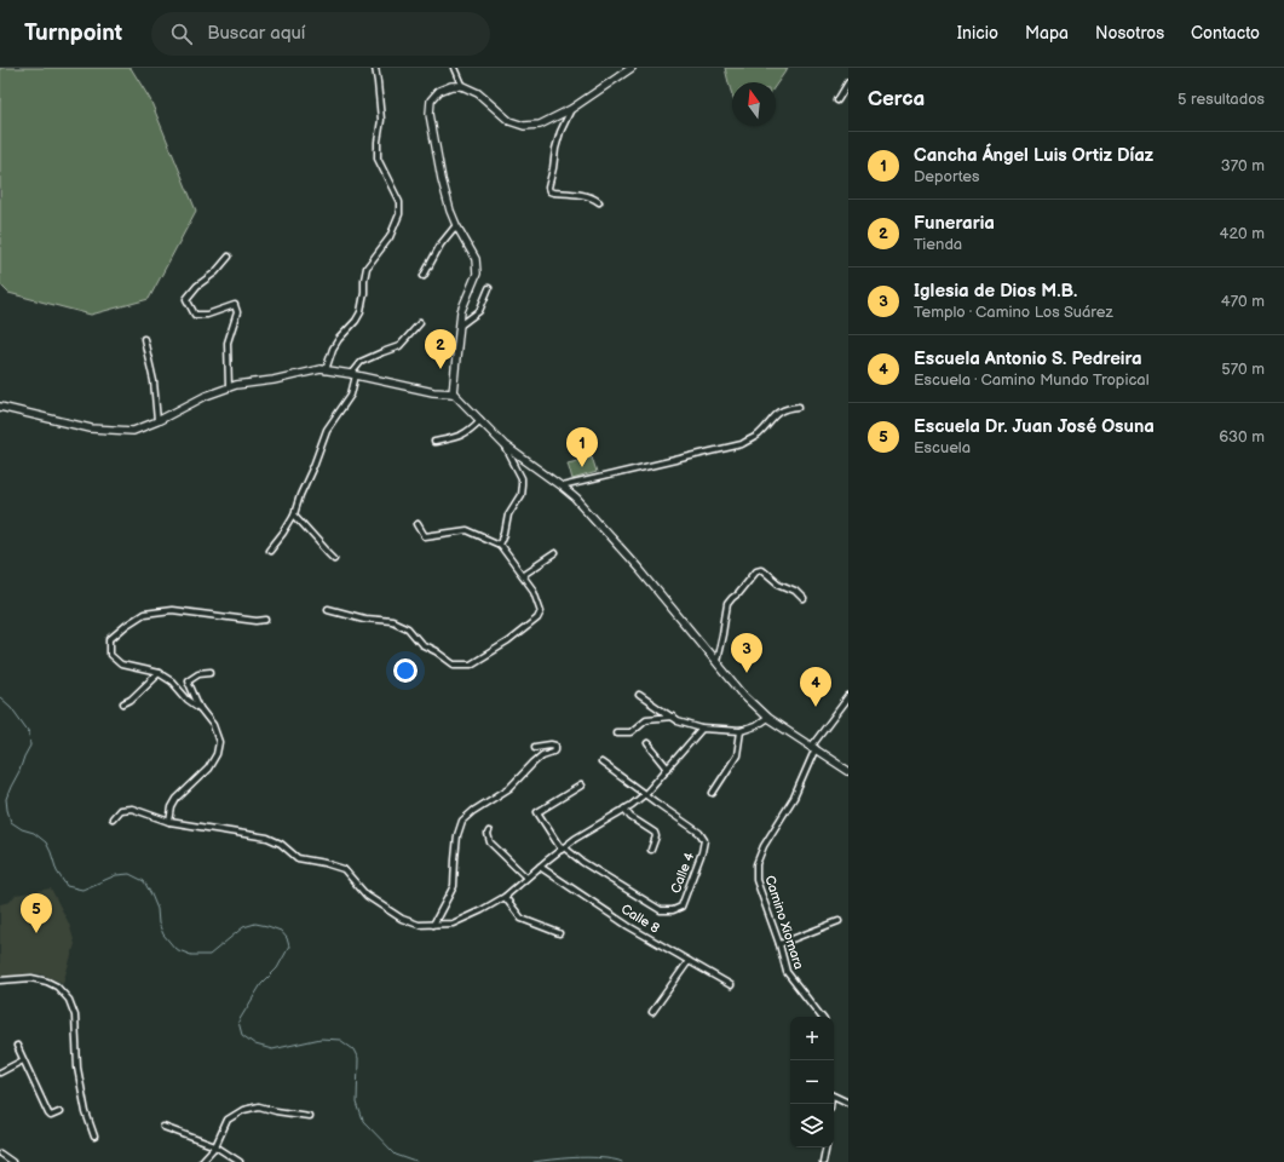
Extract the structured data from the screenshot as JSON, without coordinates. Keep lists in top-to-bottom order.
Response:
{
  "streets": {
    "street": ["Calle 4", "Calle 8", "Camino Xiomara"]
  },
  "north": "top",
  "page": {
    "header": "Turnpoint",
    "search": "Buscar aquí",
    "nav": [
      "Inicio",
      "Mapa",
      "Nosotros",
      "Contacto"
    ],
    "heading": ["Cerca", "5 resultados"],
    "list": [
      {
        "mark": "1",
        "name": "Cancha Ángel Luis Ortiz Díaz",
        "note": "Deportes",
        "value": "370 m"
      },
      {
        "mark": "2",
        "name": "Funeraria",
        "note": "Tienda",
        "value": "420 m"
      },
      {
        "mark": "3",
        "name": "Iglesia de Dios M.B.",
        "note": "Templo · Camino Los Suárez",
        "value": "470 m"
      },
      {
        "mark": "4",
        "name": "Escuela Antonio S. Pedreira",
        "note": "Escuela · Camino Mundo Tropical",
        "value": "570 m"
      },
      {
        "mark": "5",
        "name": "Escuela Dr. Juan José Osuna",
        "note": "Escuela",
        "value": "630 m"
      }
    ],
    "pins": [
      "2",
      "1",
      "3",
      "4",
      "5"
    ],
    "map_buttons": ["+", "−"]
  }
}
